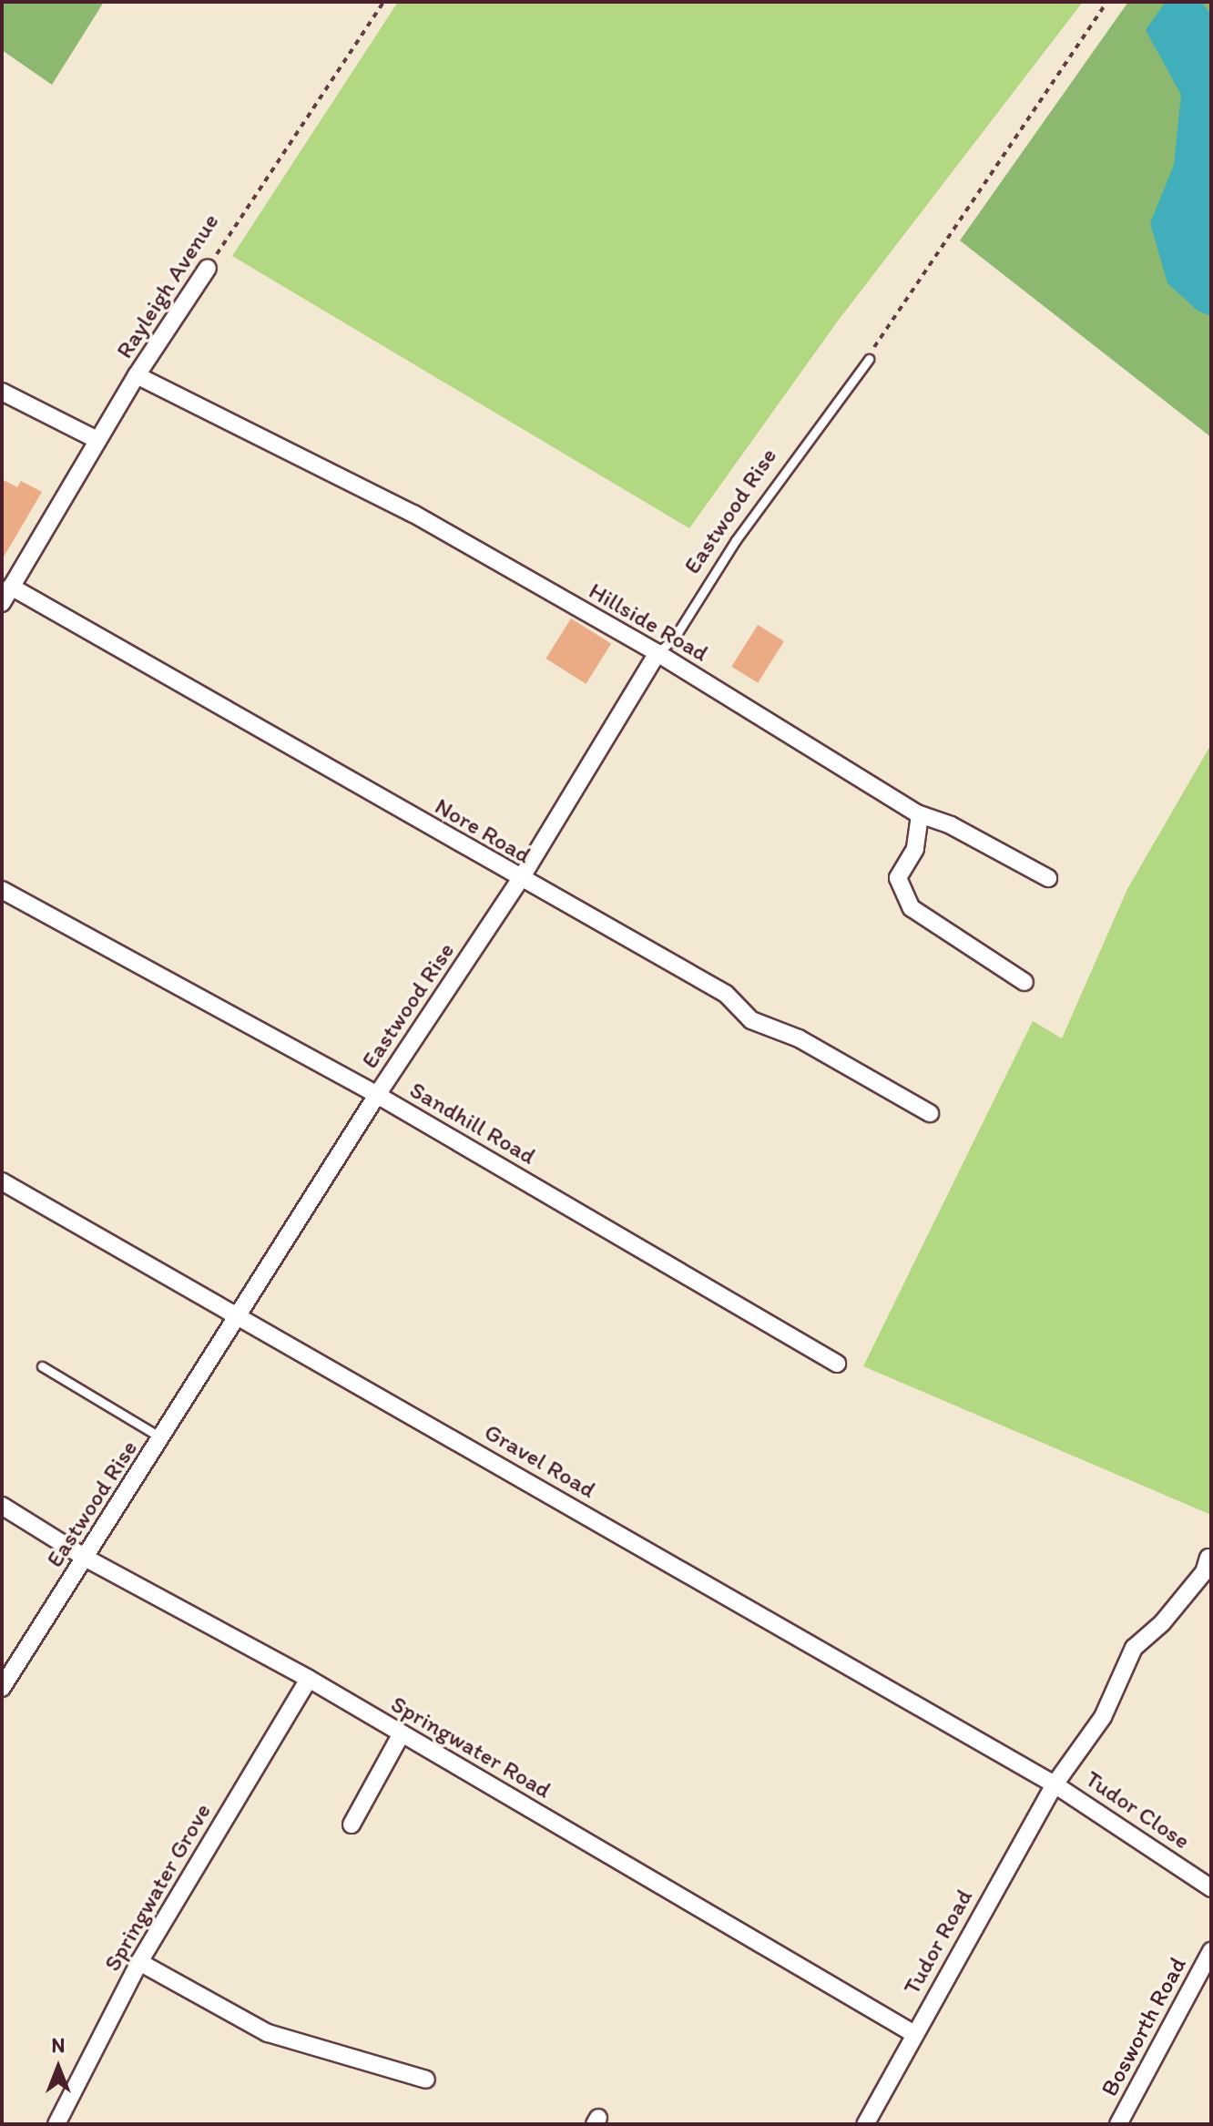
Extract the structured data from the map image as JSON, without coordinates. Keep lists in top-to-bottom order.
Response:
{
  "streets": {
    "street": [
      "Rayleigh Avenue",
      "Eastwood Rise",
      "Hillside Road",
      "Nore Road",
      "Sandhill Road",
      "Gravel Road",
      "Springwater Road",
      "Tudor Close",
      "Springwater Grove",
      "Tudor Road",
      "Bosworth Road"
    ]
  },
  "crossings": [
    ["Rayleigh Avenue", "Hillside Road"],
    ["Rayleigh Avenue", "Nore Road"],
    ["Eastwood Rise", "Hillside Road"],
    ["Eastwood Rise", "Nore Road"],
    ["Eastwood Rise", "Sandhill Road"],
    ["Eastwood Rise", "Gravel Road"],
    ["Eastwood Rise", "Springwater Road"],
    ["Gravel Road", "Tudor Close"],
    ["Gravel Road", "Tudor Road"],
    ["Springwater Road", "Springwater Grove"],
    ["Springwater Road", "Tudor Road"],
    ["Tudor Close", "Tudor Road"]
  ],
  "north": "top"
}
